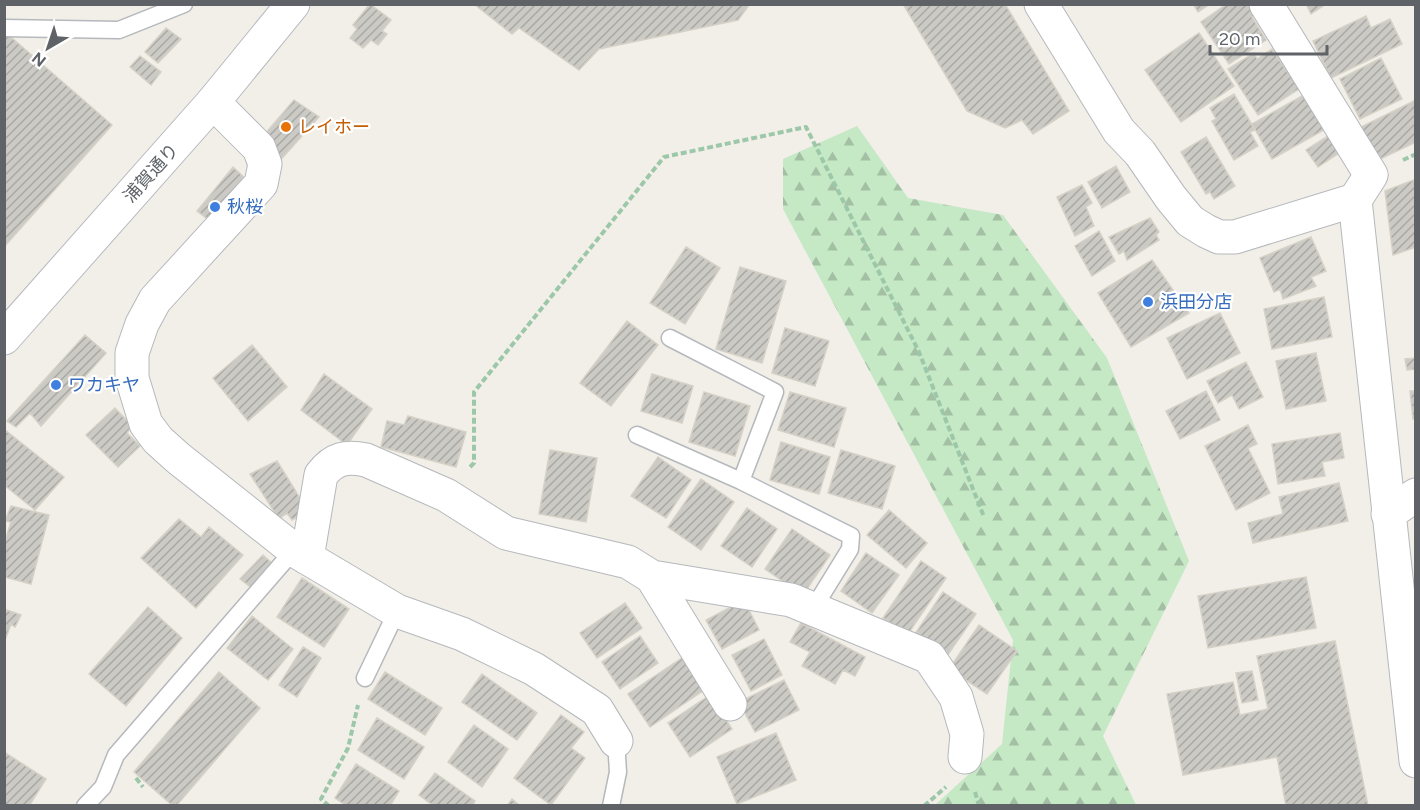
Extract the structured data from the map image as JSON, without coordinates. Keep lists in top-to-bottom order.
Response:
{
  "streets": {
    "street": ["浦賀通り"]
  },
  "places": [
    "レイホー",
    "秋桜",
    "浜田分店",
    "ワカキヤ"
  ],
  "scale_bar": "20 m",
  "north": "bottom left"
}
